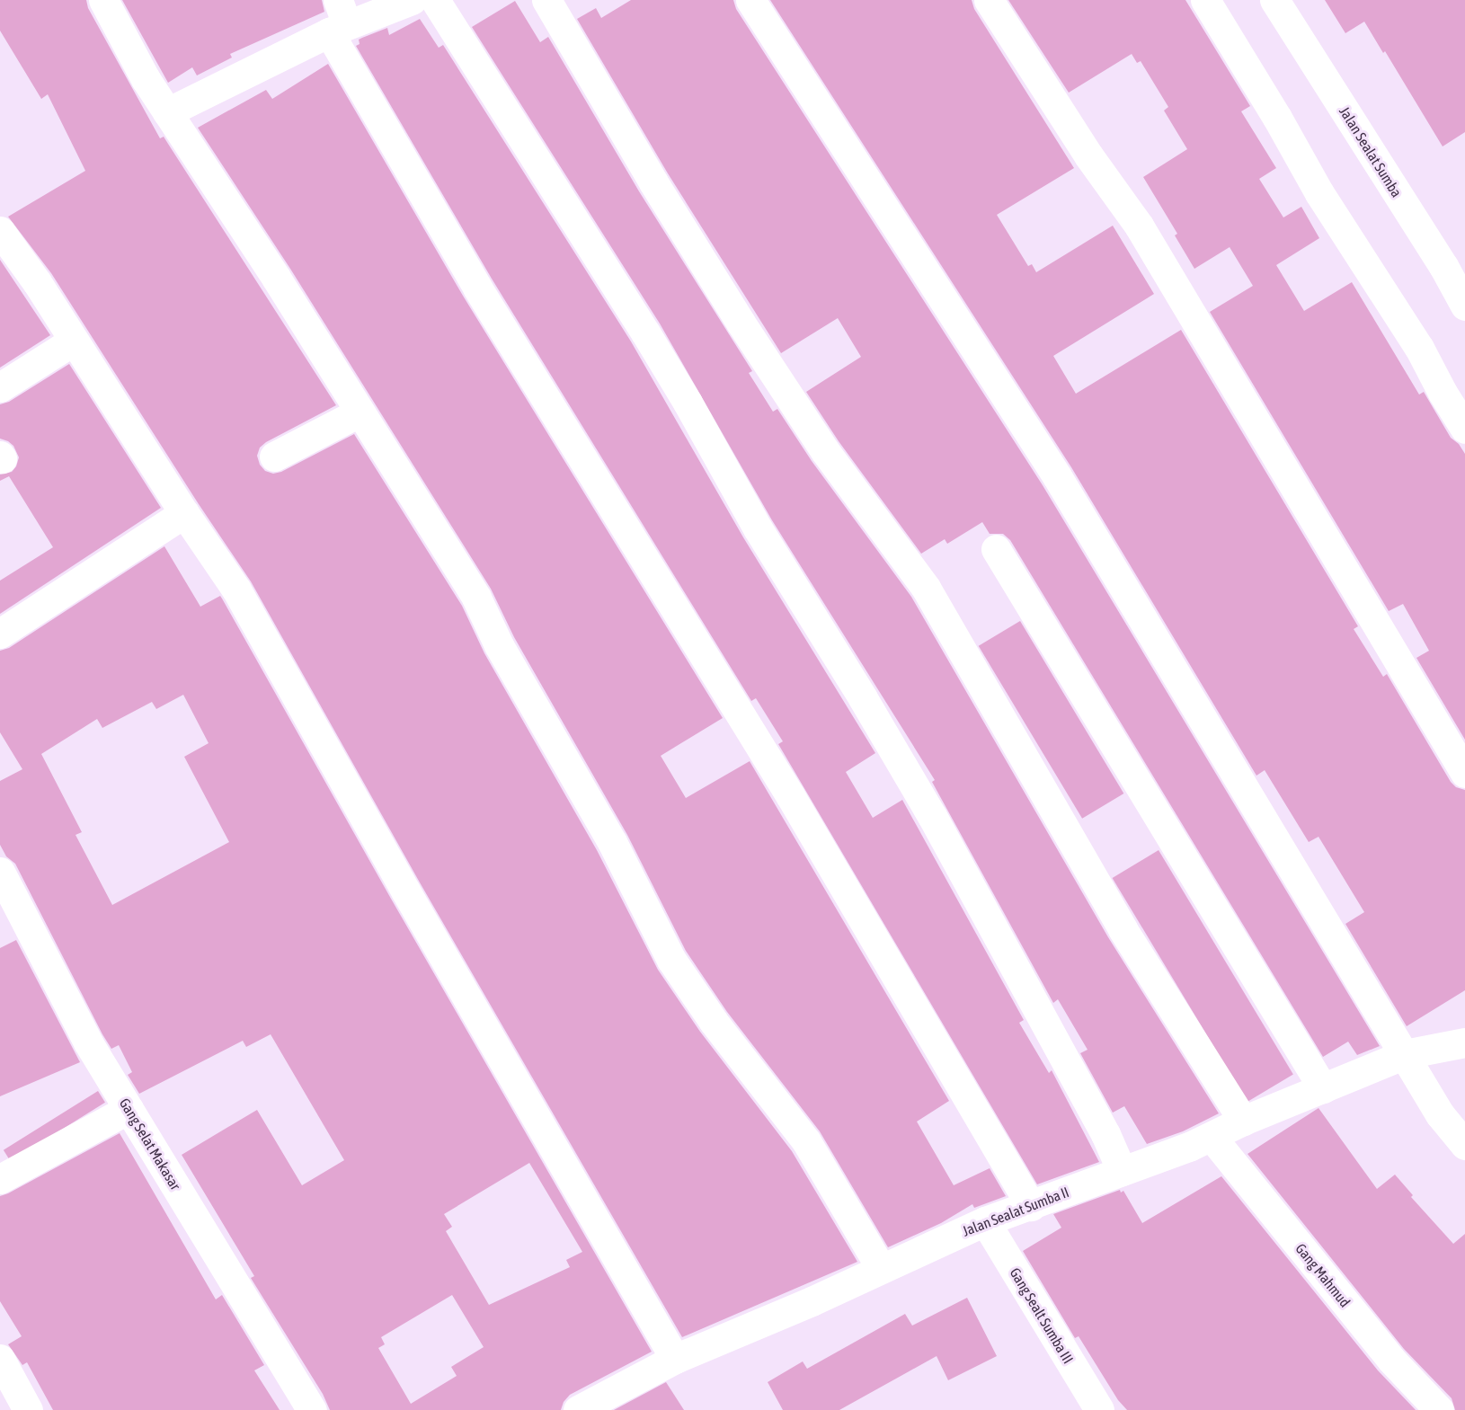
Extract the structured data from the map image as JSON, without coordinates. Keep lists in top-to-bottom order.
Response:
{
  "streets": {
    "street": [
      "Jalan Sealat Sumba",
      "Gang Selat Makasar",
      "Jalan Sealat Sumba II",
      "Gang Mahmud",
      "Gang Sealt Sumba III"
    ]
  },
  "crossings": [
    ["Jalan Sealat Sumba II", "Gang Mahmud"],
    ["Jalan Sealat Sumba II", "Gang Sealt Sumba III"]
  ]
}
